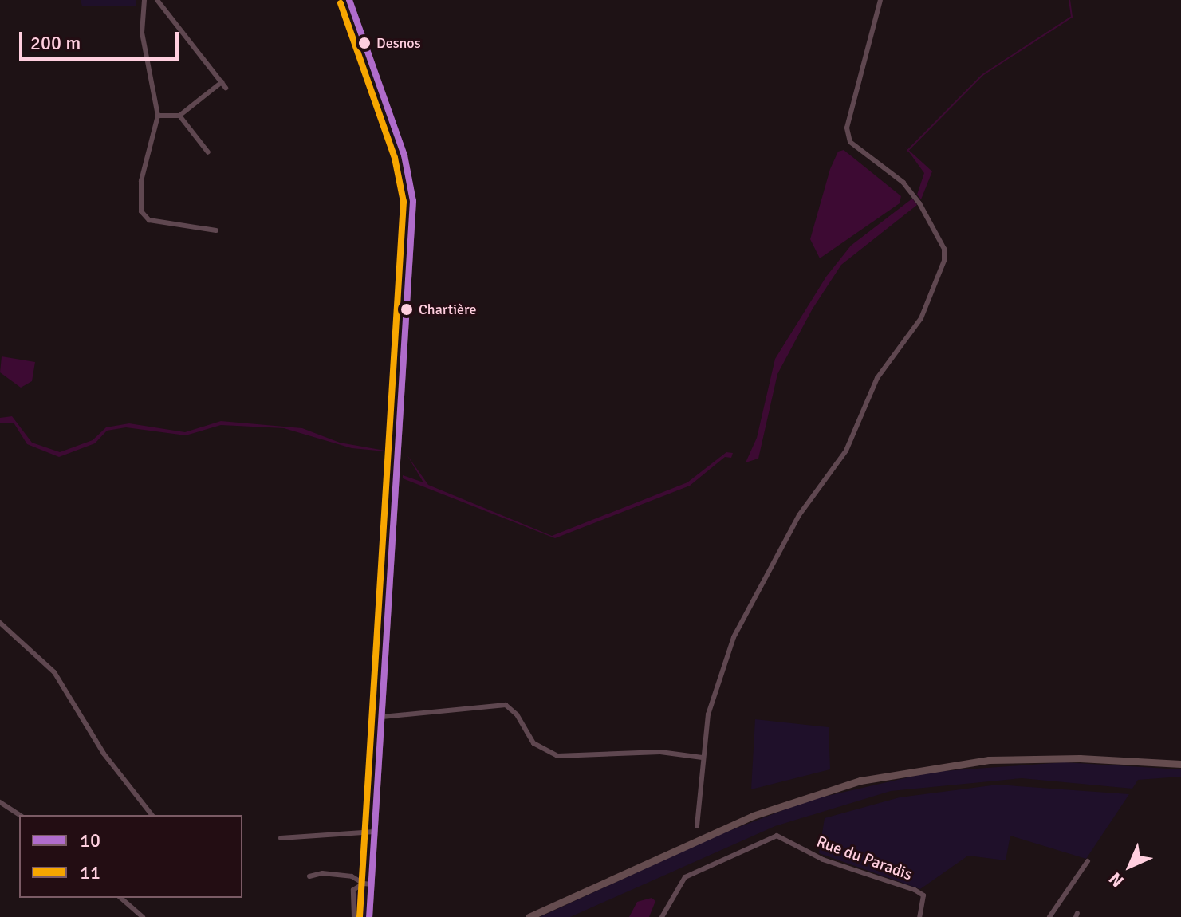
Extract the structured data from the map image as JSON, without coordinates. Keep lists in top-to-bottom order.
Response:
{
  "streets": {
    "street": ["Rue du Paradis"]
  },
  "places": ["Desnos", "Chartière"],
  "lines": ["transit line 10", "transit line 11"],
  "legend": ["10", "11"],
  "scale_bar": "200 m",
  "north": "bottom left"
}
